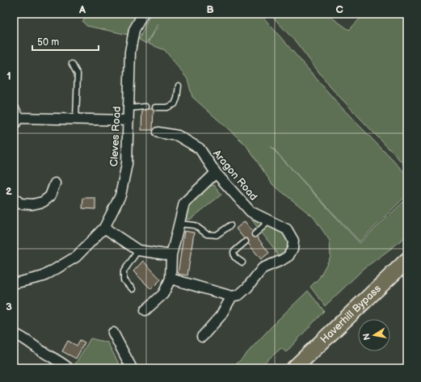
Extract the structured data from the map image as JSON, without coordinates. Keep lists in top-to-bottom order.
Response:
{
  "streets": {
    "main road": ["Haverhill Bypass"],
    "street": ["Cleves Road", "Aragon Road"]
  },
  "scale_bar": "50 m",
  "north": "left",
  "grid": {
    "columns": ["A", "B", "C"],
    "rows": ["1", "2", "3"]
  }
}
